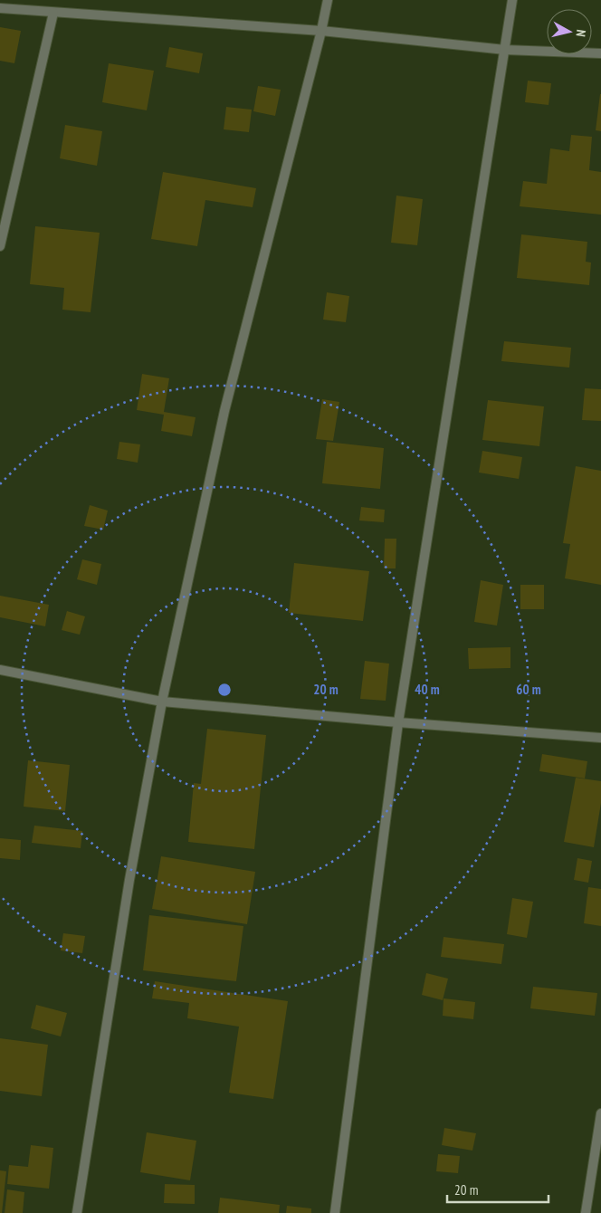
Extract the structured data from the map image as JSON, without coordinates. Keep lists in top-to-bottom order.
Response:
{
  "scale_bar": "20 m",
  "north": "right",
  "rings": ["20 m", "40 m", "60 m"]
}
